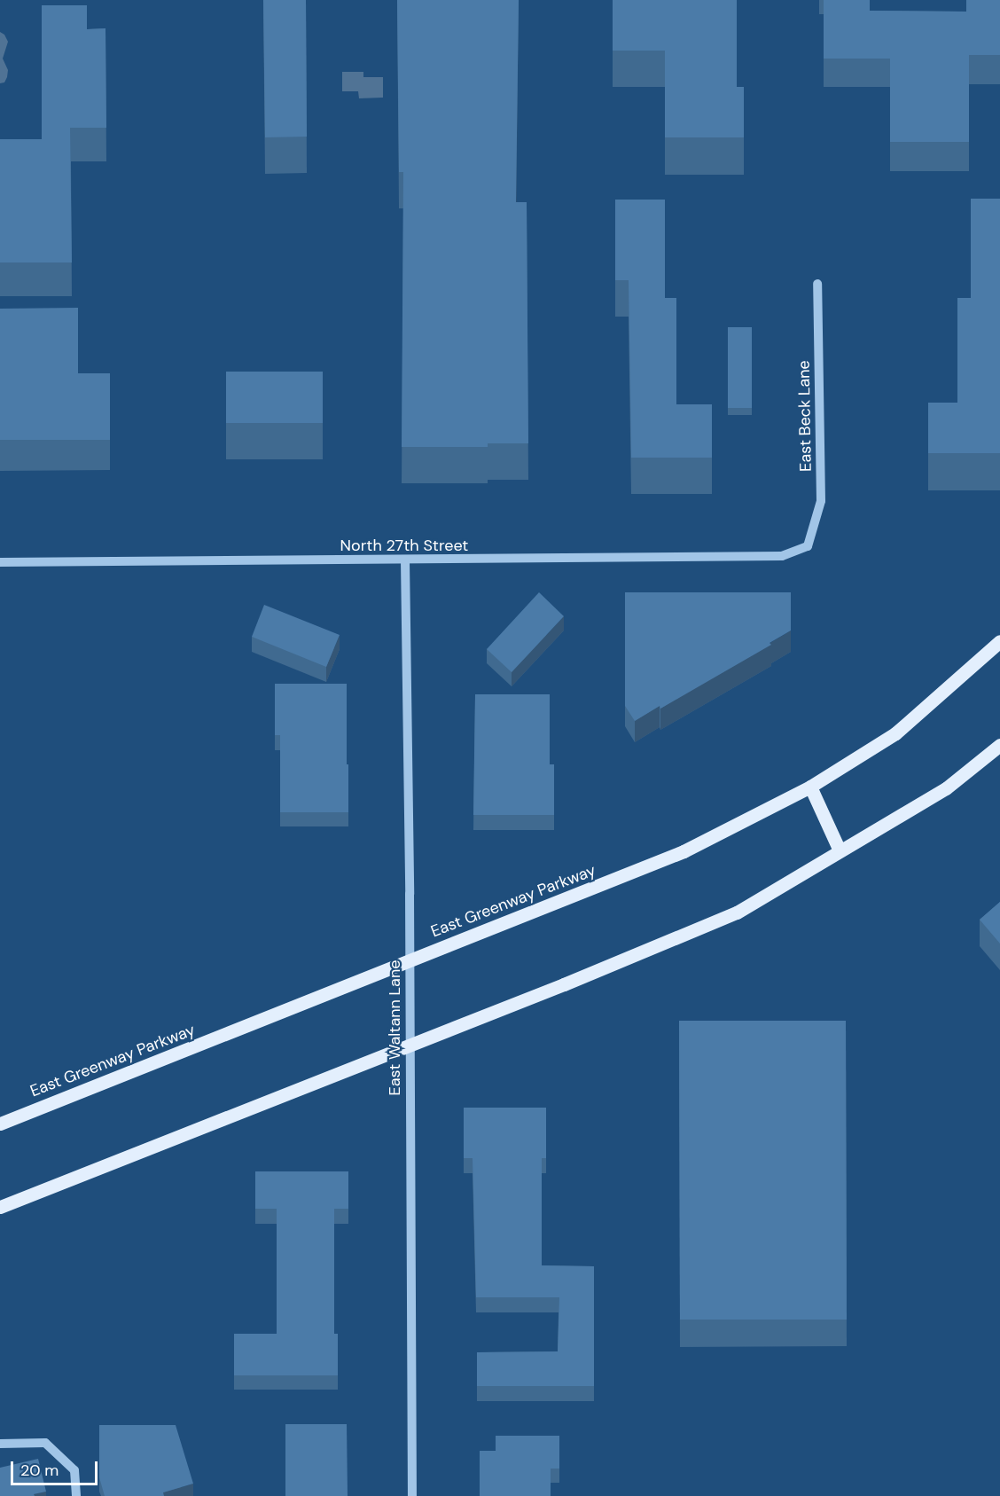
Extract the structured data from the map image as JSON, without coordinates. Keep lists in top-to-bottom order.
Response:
{
  "streets": {
    "main road": ["East Greenway Parkway"],
    "street": ["East Beck Lane", "North 27th Street", "East Waltann Lane"]
  },
  "crossings": [
    ["East Beck Lane", "North 27th Street"],
    ["North 27th Street", "East Waltann Lane"],
    ["East Greenway Parkway", "East Waltann Lane"]
  ],
  "scale_bar": "20 m"
}
